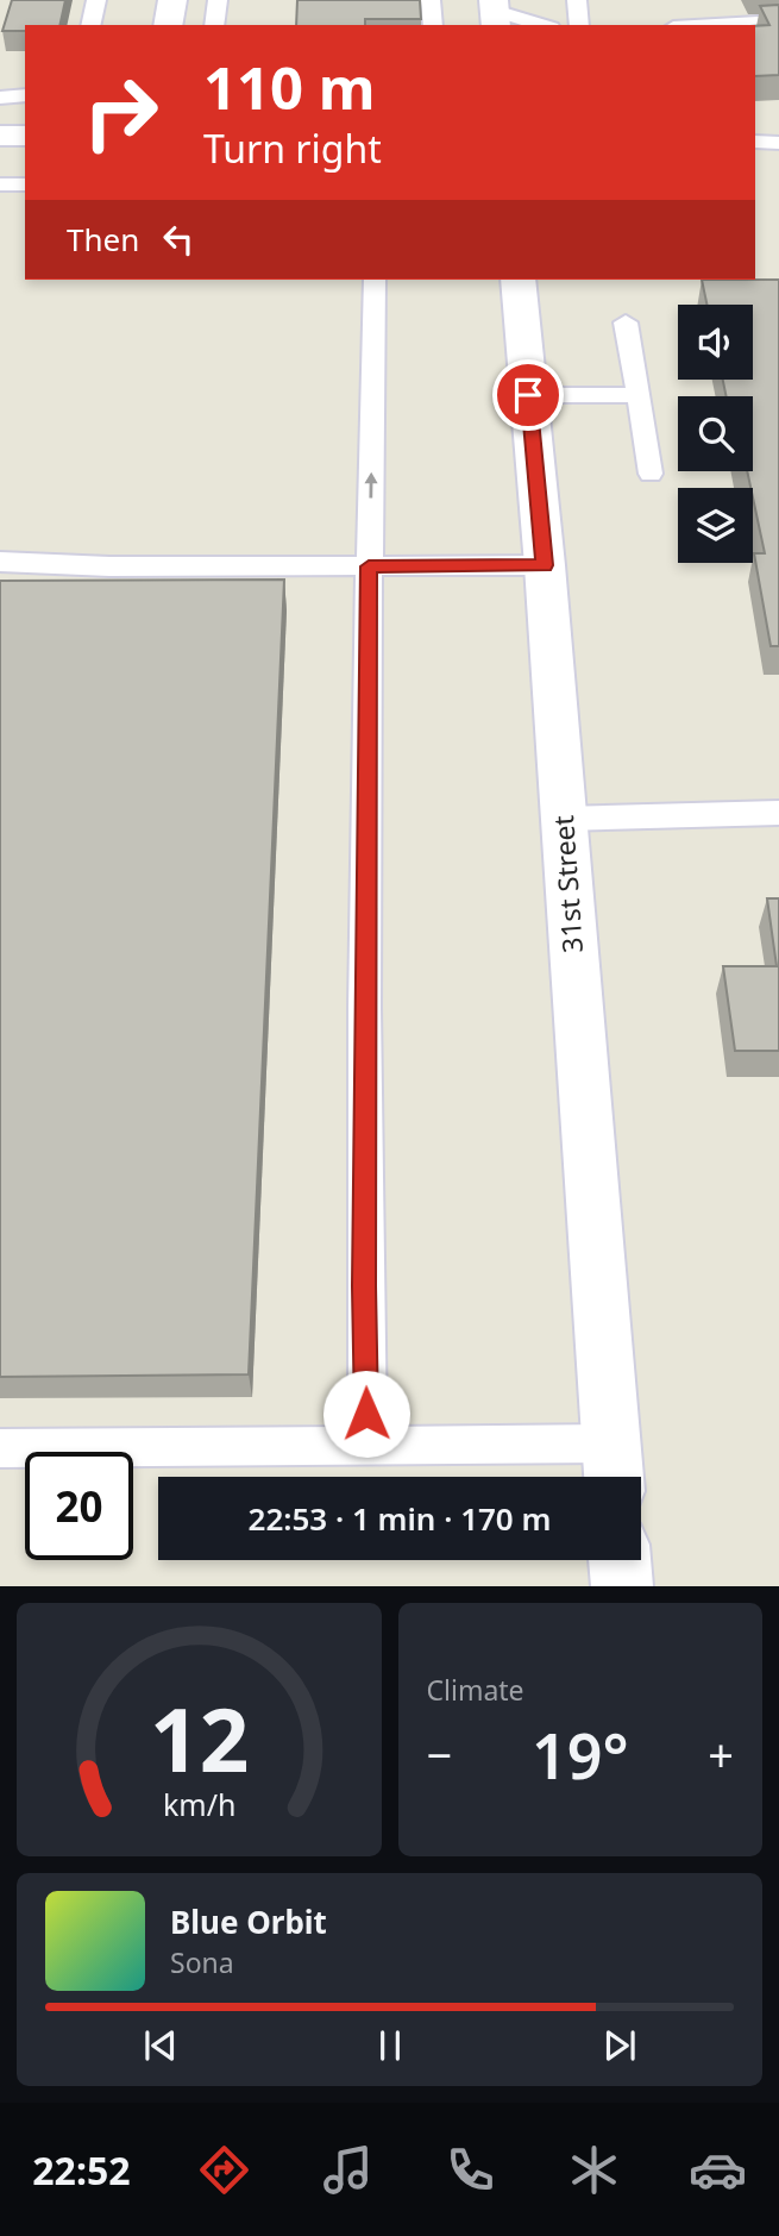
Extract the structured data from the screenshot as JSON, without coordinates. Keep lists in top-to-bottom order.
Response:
{
  "streets": {
    "street": ["31st Street"]
  },
  "page": {
    "turn": ["110 m", "Turn right"],
    "then": "Then",
    "limit": "20",
    "trip": "22:53 · 1 min · 170 m",
    "tile": "Climate",
    "heat": ["−", "19°", "+"],
    "song": ["Blue Orbit", "Sona"],
    "tabs": "22:52",
    "gauge": ["12", "km/h"]
  }
}
